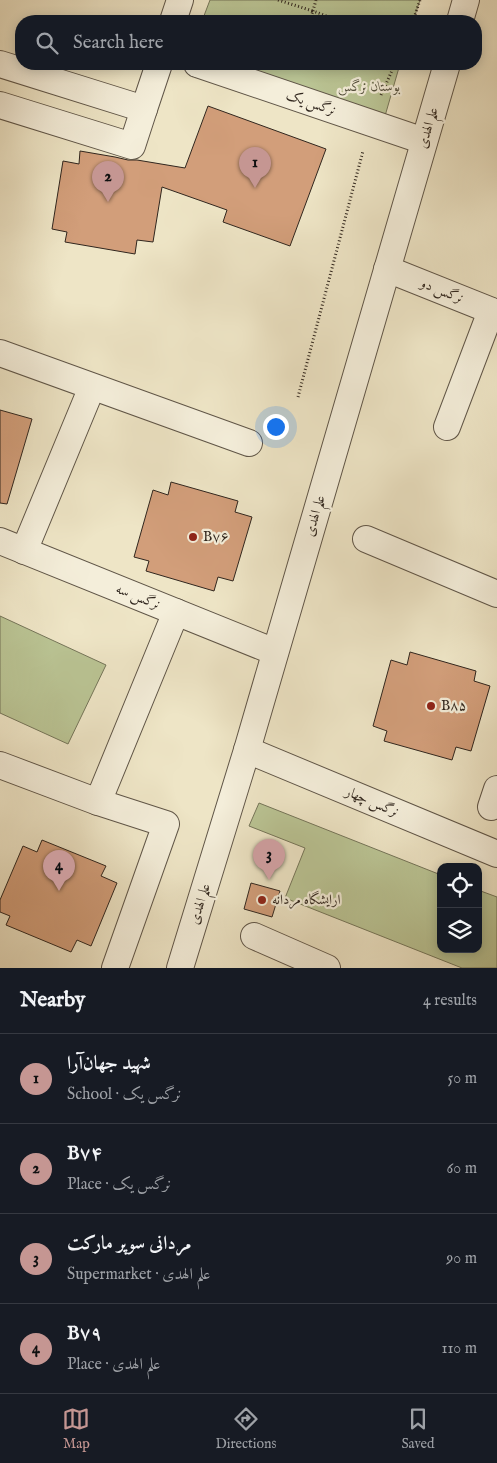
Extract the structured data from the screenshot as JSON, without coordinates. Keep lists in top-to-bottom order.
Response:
{
  "streets": {
    "street": [
      "نرگس یک",
      "علم الهدی",
      "نرگس دو",
      "نرگس سه",
      "نرگس چهار"
    ]
  },
  "crossings": [
    ["نرگس یک", "علم الهدی"],
    ["علم الهدی", "نرگس دو"],
    ["علم الهدی", "نرگس سه"],
    ["علم الهدی", "نرگس چهار"]
  ],
  "parks": ["بوستان نرگس"],
  "places": ["B۷۶", "B۸۵", "ارایشگاه مردانه"],
  "page": {
    "search": "Search here",
    "pins": [
      "1",
      "2",
      "3",
      "4"
    ],
    "heading": ["Nearby", "4 results"],
    "list": [
      {
        "mark": "1",
        "name": "شهید جهان‌آرا",
        "note": "School · نرگس یک",
        "value": "50 m"
      },
      {
        "mark": "2",
        "name": "B۷۴",
        "note": "Place · نرگس یک",
        "value": "60 m"
      },
      {
        "mark": "3",
        "name": "مردانی سوپر مارکت",
        "note": "Supermarket · علم الهدی",
        "value": "90 m"
      },
      {
        "mark": "4",
        "name": "B۷۹",
        "note": "Place · علم الهدی",
        "value": "110 m"
      }
    ],
    "nav": ["Map", "Directions", "Saved"]
  }
}
